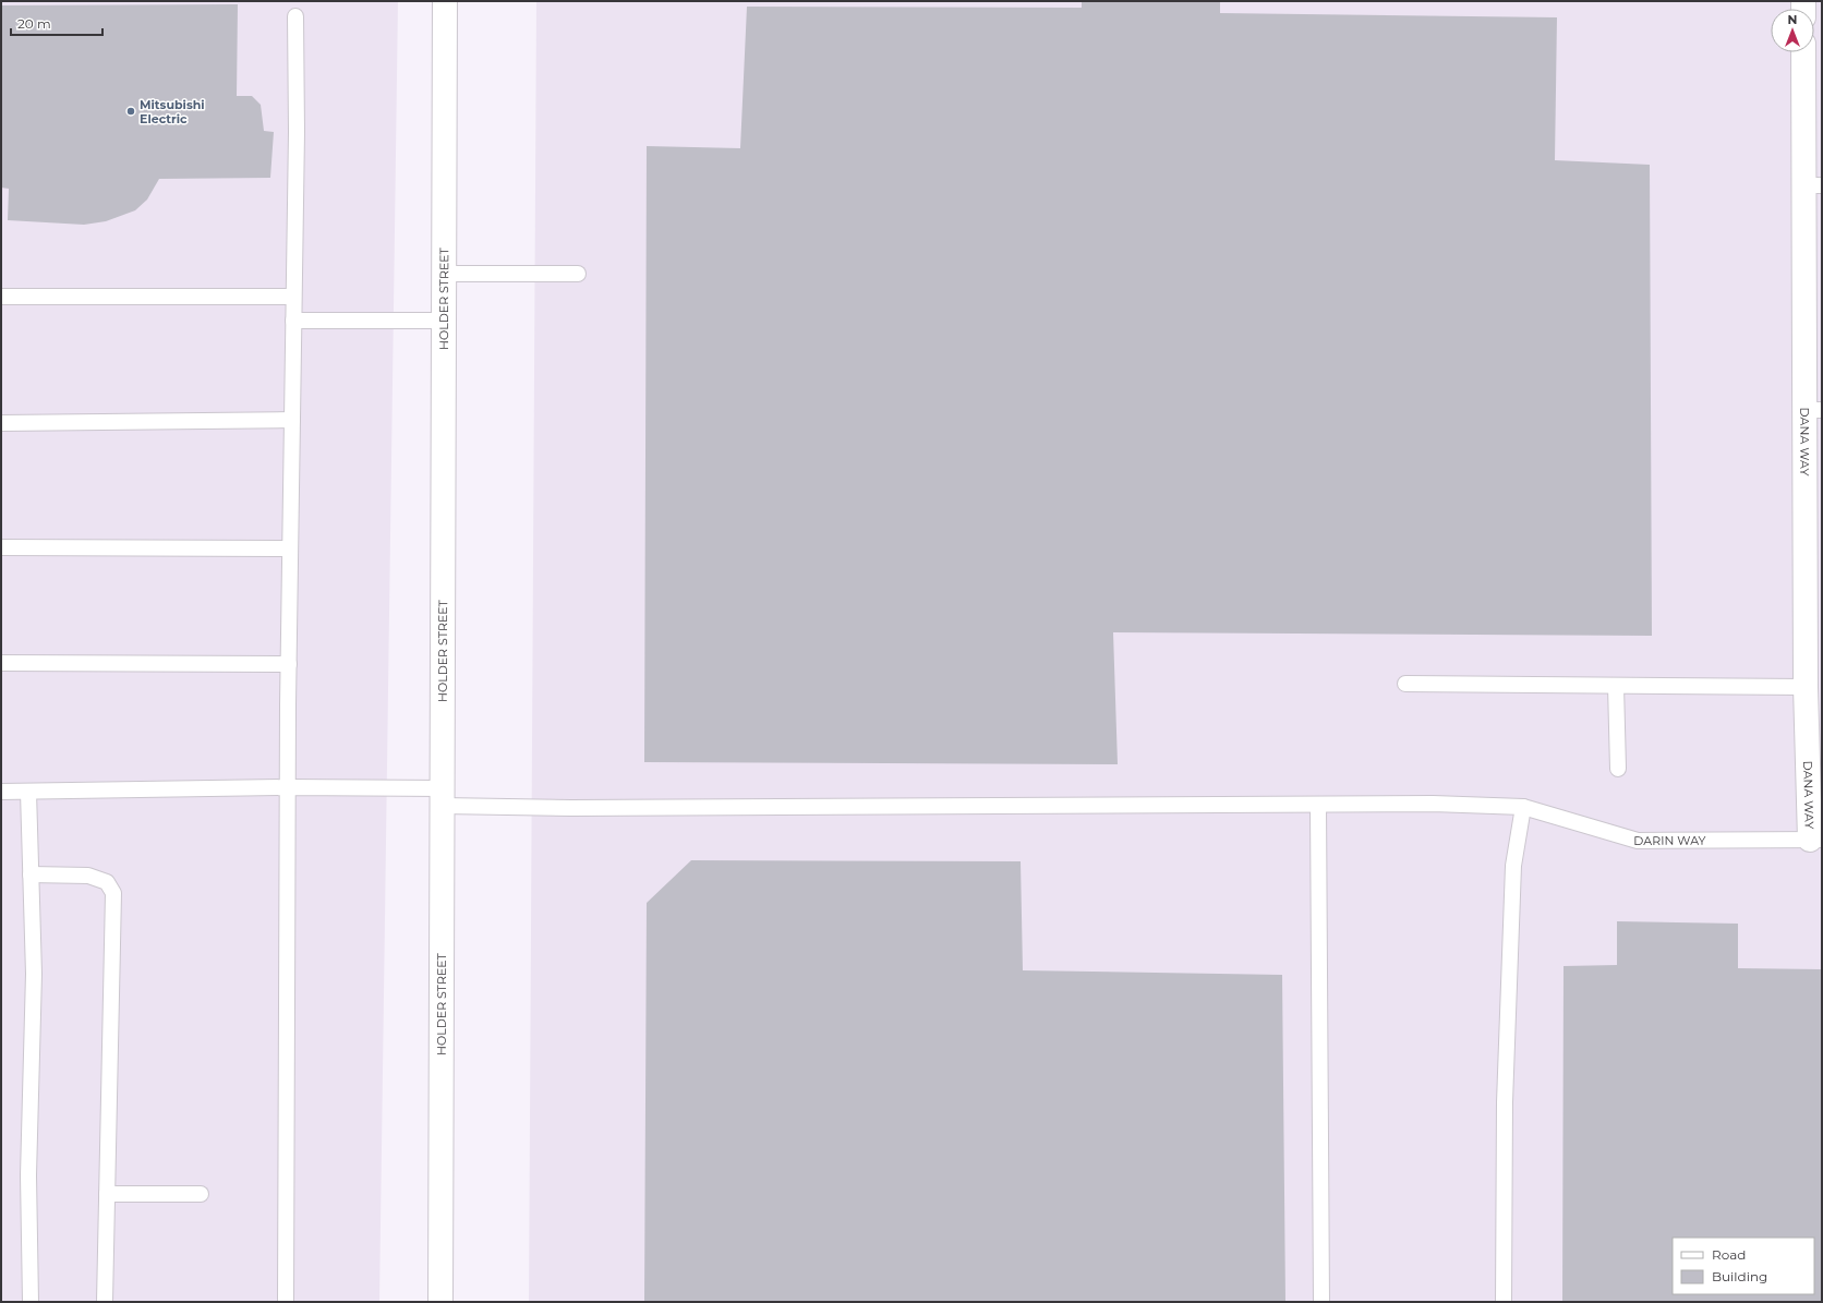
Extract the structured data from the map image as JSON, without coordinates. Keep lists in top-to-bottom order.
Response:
{
  "streets": {
    "street": ["HOLDER STREET", "DANA WAY"],
    "lane": ["DARIN WAY"]
  },
  "crossings": [
    ["HOLDER STREET", "DARIN WAY"],
    ["DANA WAY", "DARIN WAY"]
  ],
  "places": ["Mitsubishi Electric"],
  "legend": ["Road", "Building"],
  "scale_bar": "20 m",
  "north": "top"
}
